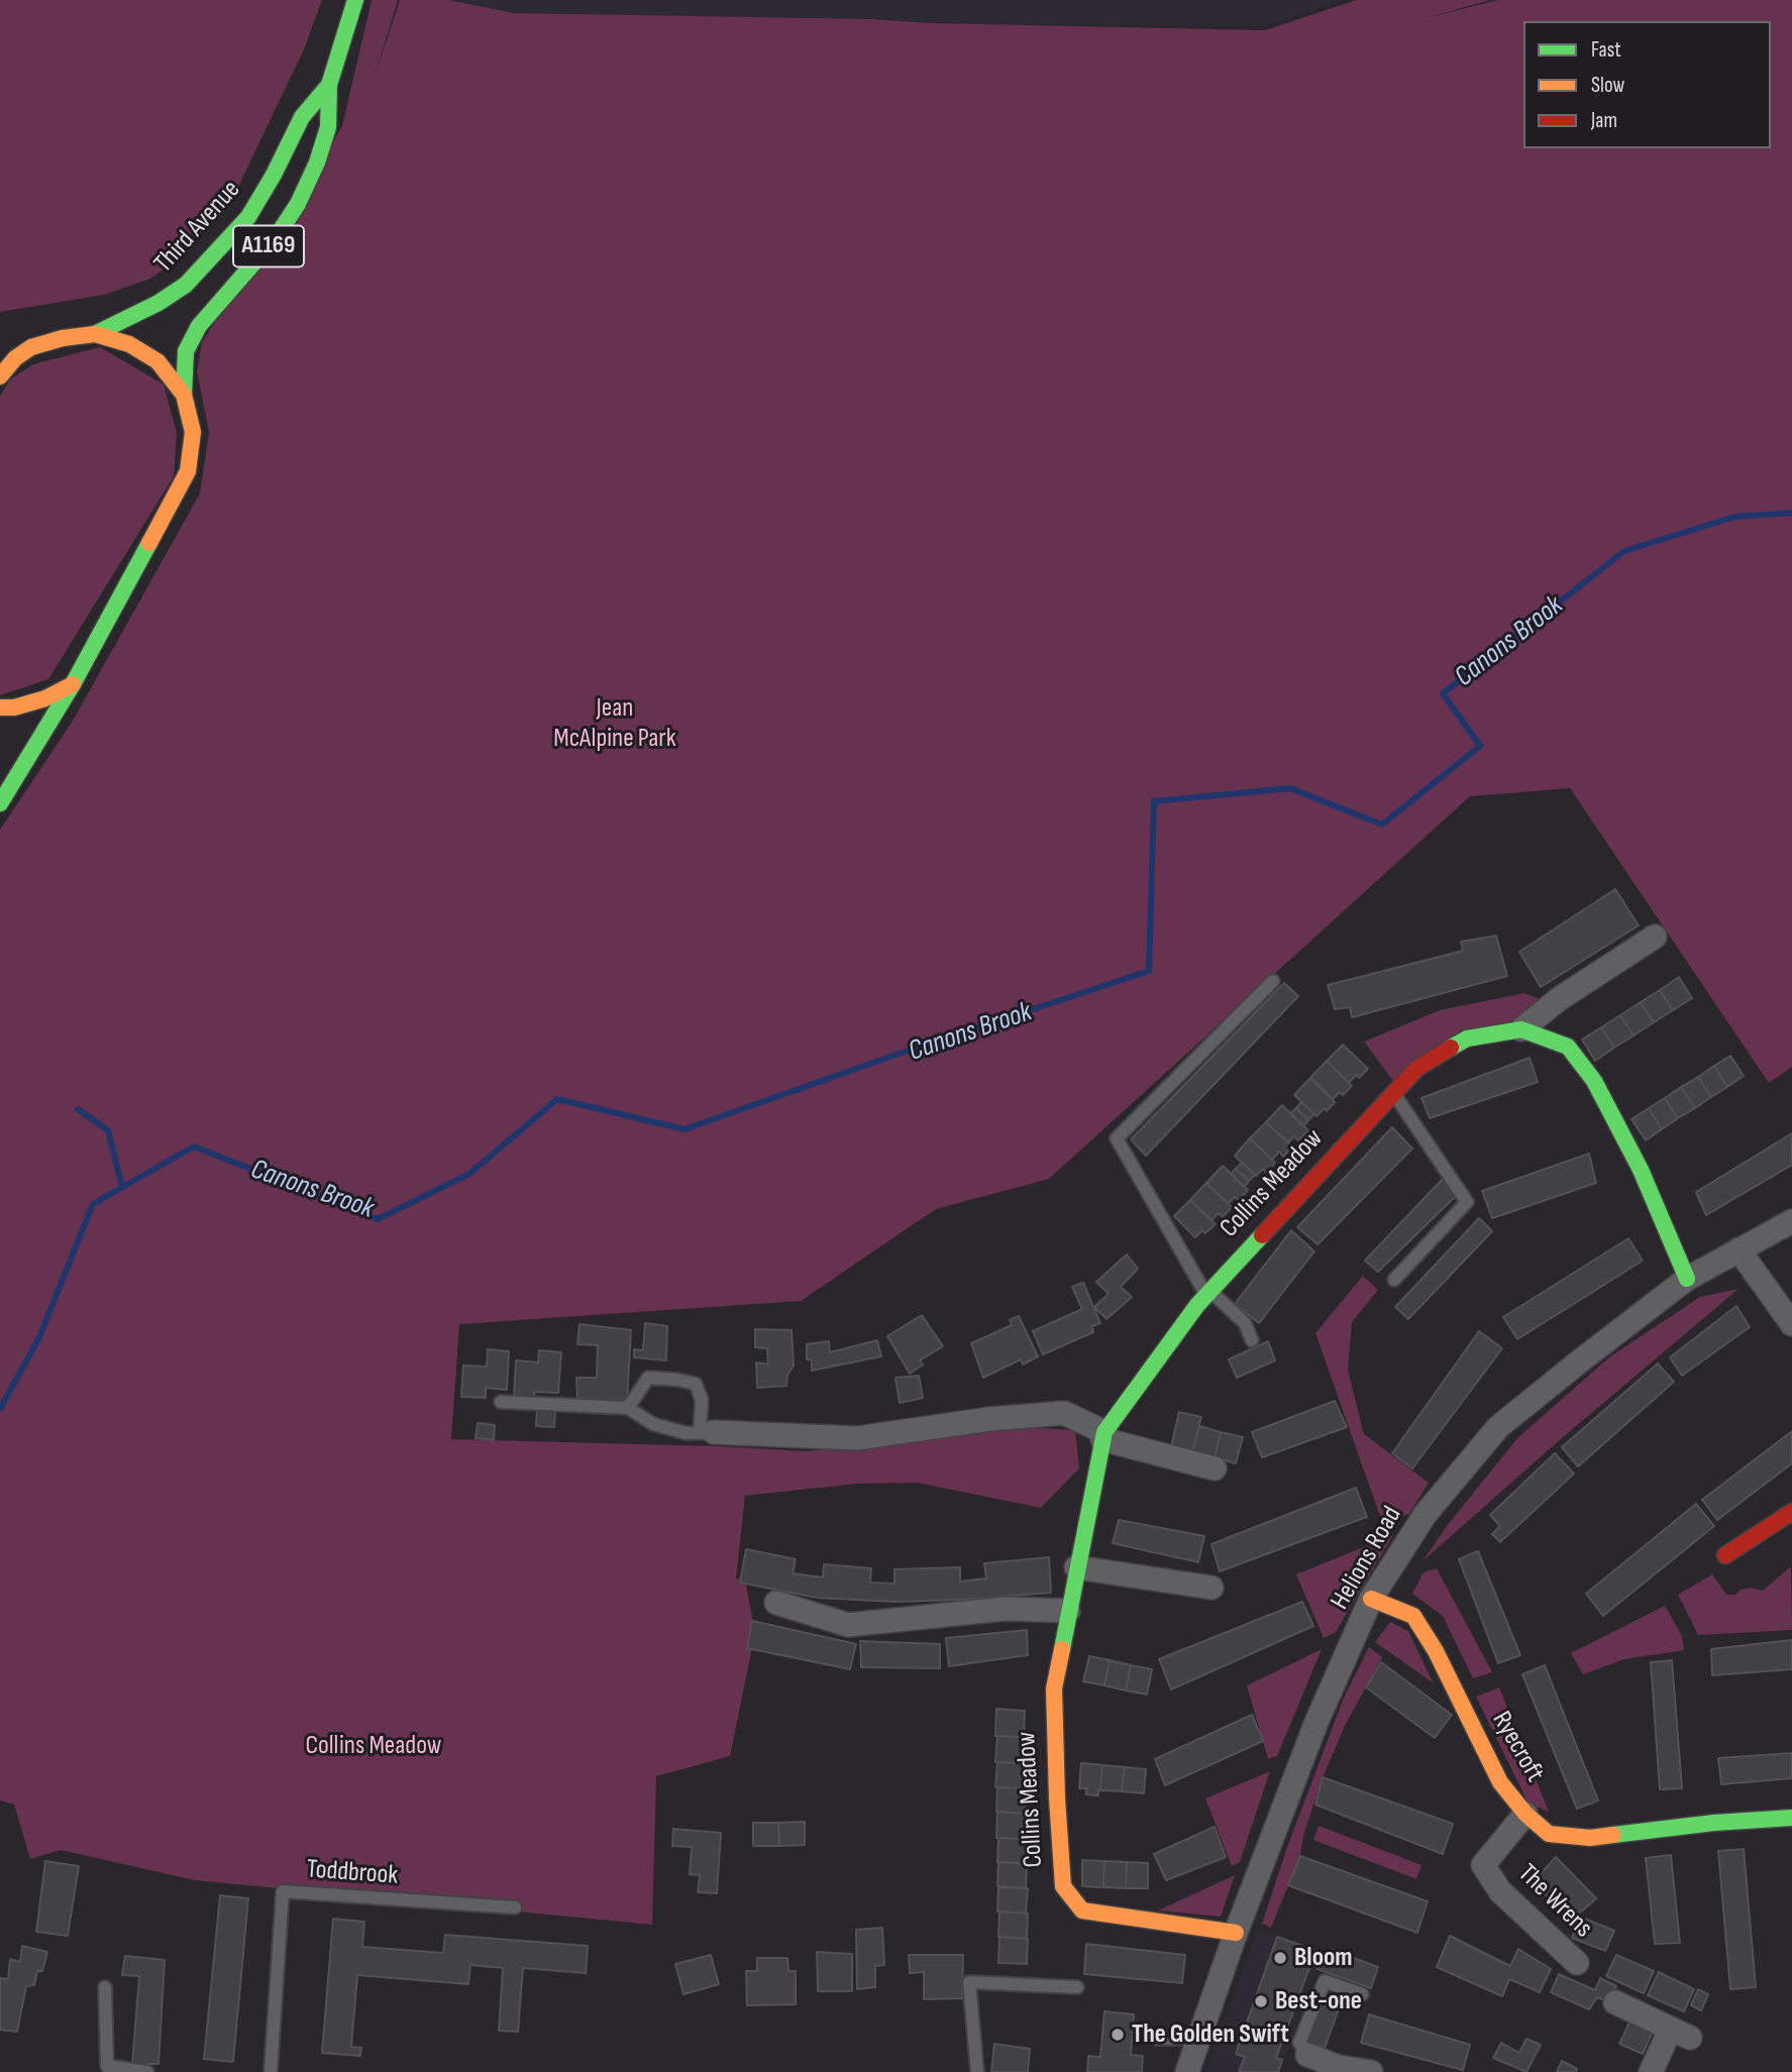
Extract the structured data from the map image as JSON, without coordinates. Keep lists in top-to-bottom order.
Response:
{
  "streets": {
    "street": [
      "Third Avenue",
      "A1169",
      "Collins Meadow",
      "Helions Road",
      "Ryecroft",
      "The Wrens"
    ],
    "lane": ["Toddbrook"]
  },
  "crossings": [
    ["Collins Meadow", "Helions Road"],
    ["Helions Road", "Ryecroft"],
    ["Ryecroft", "The Wrens"]
  ],
  "water": ["Canons Brook"],
  "parks": ["Jean McAlpine Park", "Collins Meadow"],
  "places": ["Bloom", "Best-one", "The Golden Swift"],
  "legend": ["Fast", "Slow", "Jam"]
}
